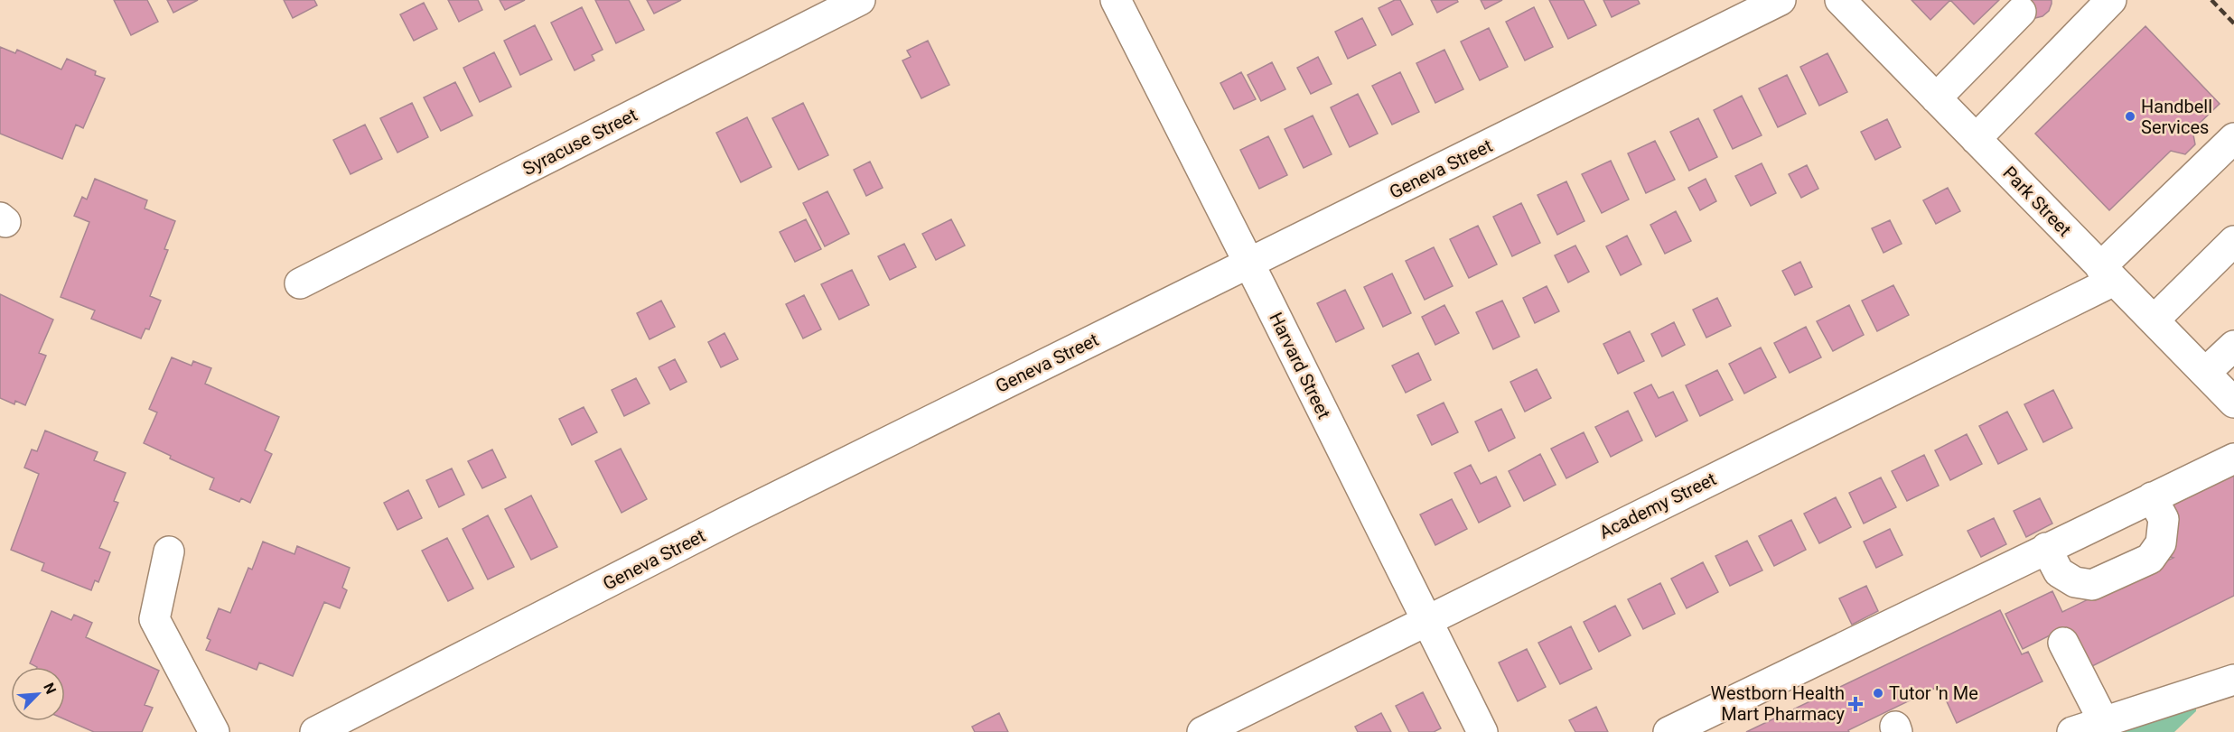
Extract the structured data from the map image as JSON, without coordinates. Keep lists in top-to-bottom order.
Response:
{
  "streets": {
    "street": [
      "Syracuse Street",
      "Geneva Street",
      "Park Street",
      "Harvard Street",
      "Academy Street"
    ]
  },
  "crossings": [
    ["Geneva Street", "Harvard Street"],
    ["Park Street", "Academy Street"],
    ["Harvard Street", "Academy Street"]
  ],
  "places": {
    "other": ["Handbell Services", "Tutor 'n Me"],
    "health": ["Westborn Health Mart Pharmacy"]
  },
  "north": "top right"
}
